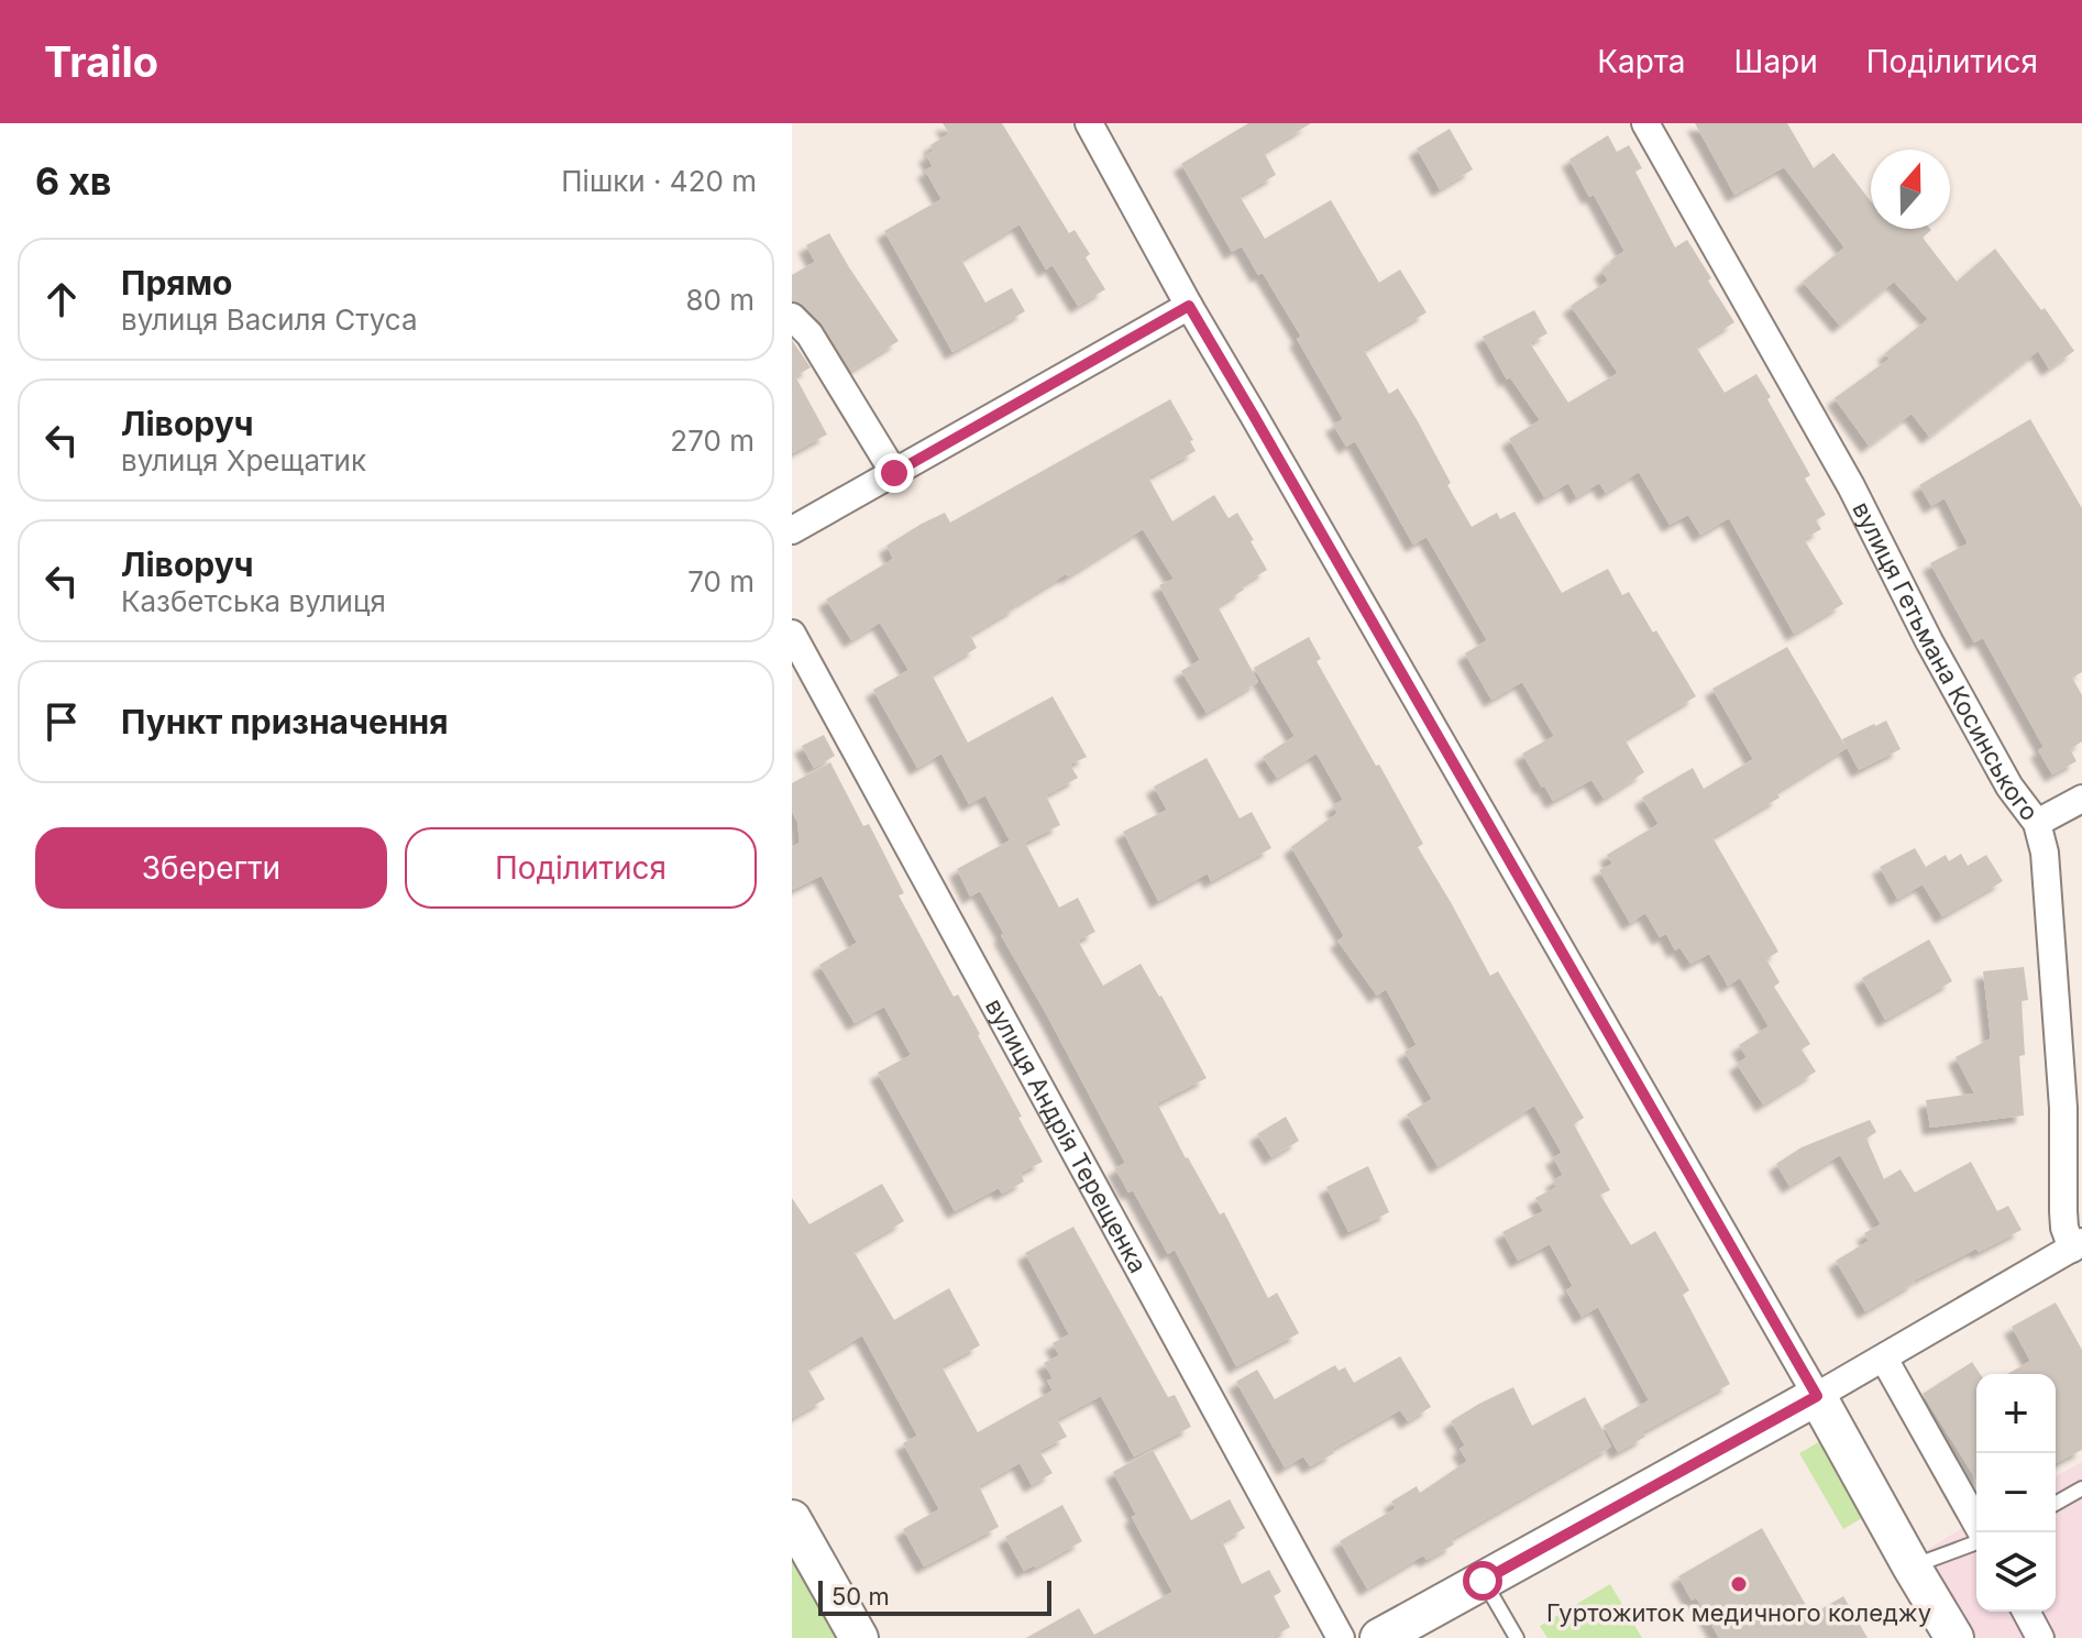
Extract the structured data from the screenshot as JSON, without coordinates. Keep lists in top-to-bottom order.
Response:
{
  "streets": {
    "street": ["вулиця Гетьмана Косинського", "вулиця Андрія Терещенка"]
  },
  "places": ["Гуртожиток медичного коледжу"],
  "scale_bar": "50 m",
  "north": "top",
  "page": {
    "header": "Trailo",
    "nav": ["Карта", "Шари", "Поділитися"],
    "heading": ["6 хв", "Пішки · 420 m"],
    "list": [
      ["Прямо", "вулиця Василя Стуса", "80 m"],
      ["Ліворуч", "вулиця Хрещатик", "270 m"],
      ["Ліворуч", "Казбетська вулиця", "70 m"],
      "Пункт призначення"
    ],
    "buttons": ["Зберегти", "Поділитися"],
    "map_buttons": ["+", "−"],
    "scale": "50 m"
  }
}
